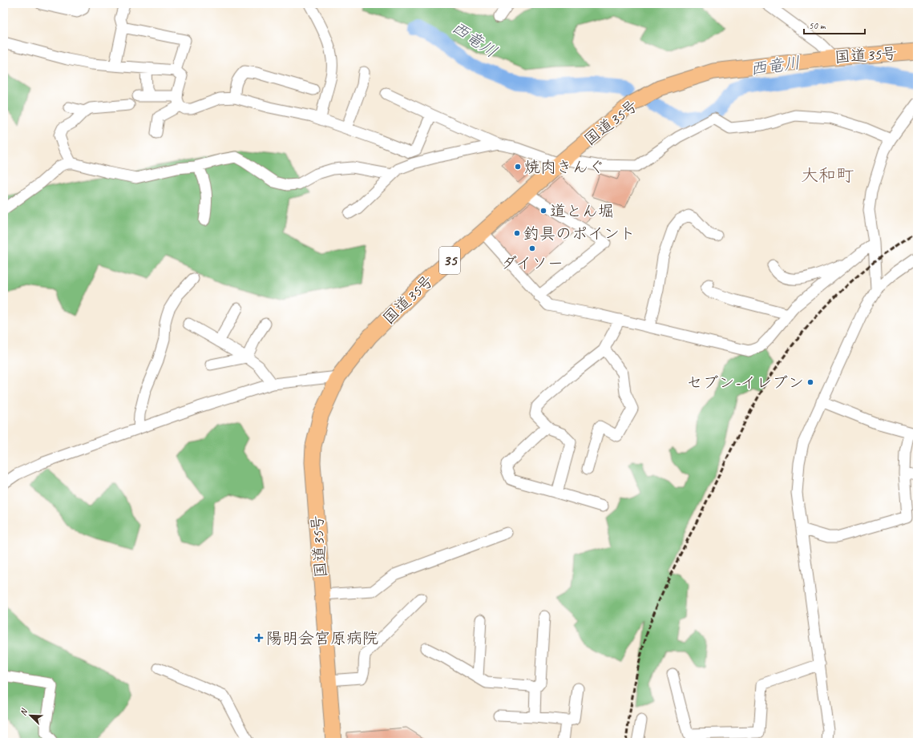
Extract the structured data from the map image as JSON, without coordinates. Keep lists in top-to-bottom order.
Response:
{
  "streets": {
    "highway": ["国道35号", "35"]
  },
  "districts": ["大和町"],
  "water": ["西竜川"],
  "places": {
    "other": [
      "焼肉きんぐ",
      "道とん堀",
      "釣具のポイント",
      "ダイソー",
      "セブン-イレブン"
    ],
    "health": ["陽明会宮原病院"]
  },
  "scale_bar": "50 m",
  "north": "top left"
}
